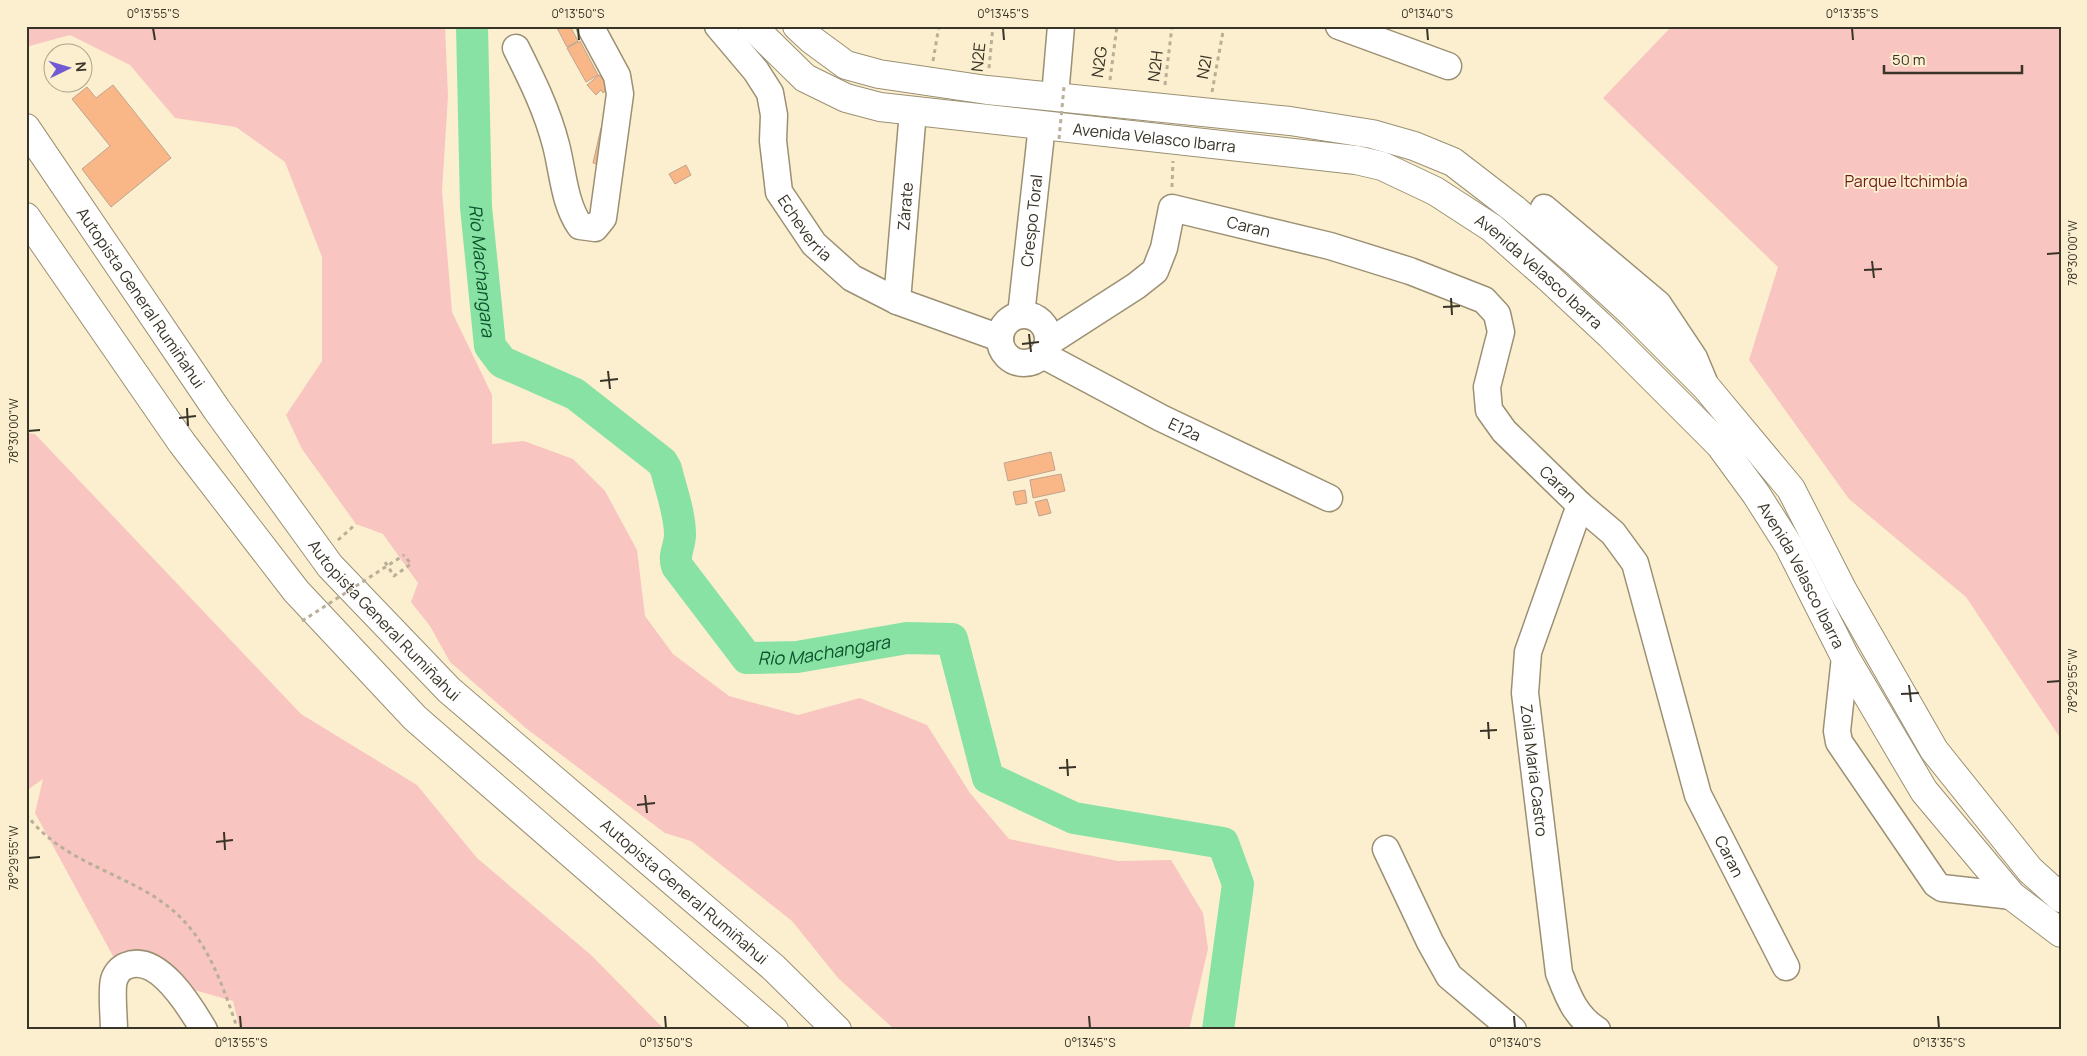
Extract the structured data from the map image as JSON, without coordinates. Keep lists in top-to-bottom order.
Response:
{
  "streets": {
    "main road": ["Avenida Velasco Ibarra", "Autopista General Rumiñahui"],
    "street": [
      "Zárate",
      "Crespo Toral",
      "Echeverria",
      "Caran",
      "E12a",
      "Zoila Maria Castro"
    ],
    "path": [
      "N2E",
      "N2G",
      "N2H",
      "N2I"
    ]
  },
  "crossings": [
    ["N2E", "Avenida Velasco Ibarra"],
    ["N2G", "Avenida Velasco Ibarra"],
    ["N2H", "Avenida Velasco Ibarra"],
    ["N2I", "Avenida Velasco Ibarra"],
    ["Avenida Velasco Ibarra", "Zárate"],
    ["Avenida Velasco Ibarra", "Crespo Toral"],
    ["Zárate", "Echeverria"],
    ["Crespo Toral", "Echeverria"],
    ["Crespo Toral", "E12a"],
    ["Echeverria", "E12a"],
    ["Caran", "Zoila Maria Castro"]
  ],
  "water": ["Rio Machangara"],
  "parks": ["Parque Itchimbía"],
  "scale_bar": "50 m",
  "north": "right",
  "coordinates": [
    "0°13'55\"S",
    "0°13'50\"S",
    "0°13'45\"S",
    "0°13'40\"S",
    "0°13'35\"S",
    "78°30'00\"W",
    "78°29'55\"W"
  ]
}
